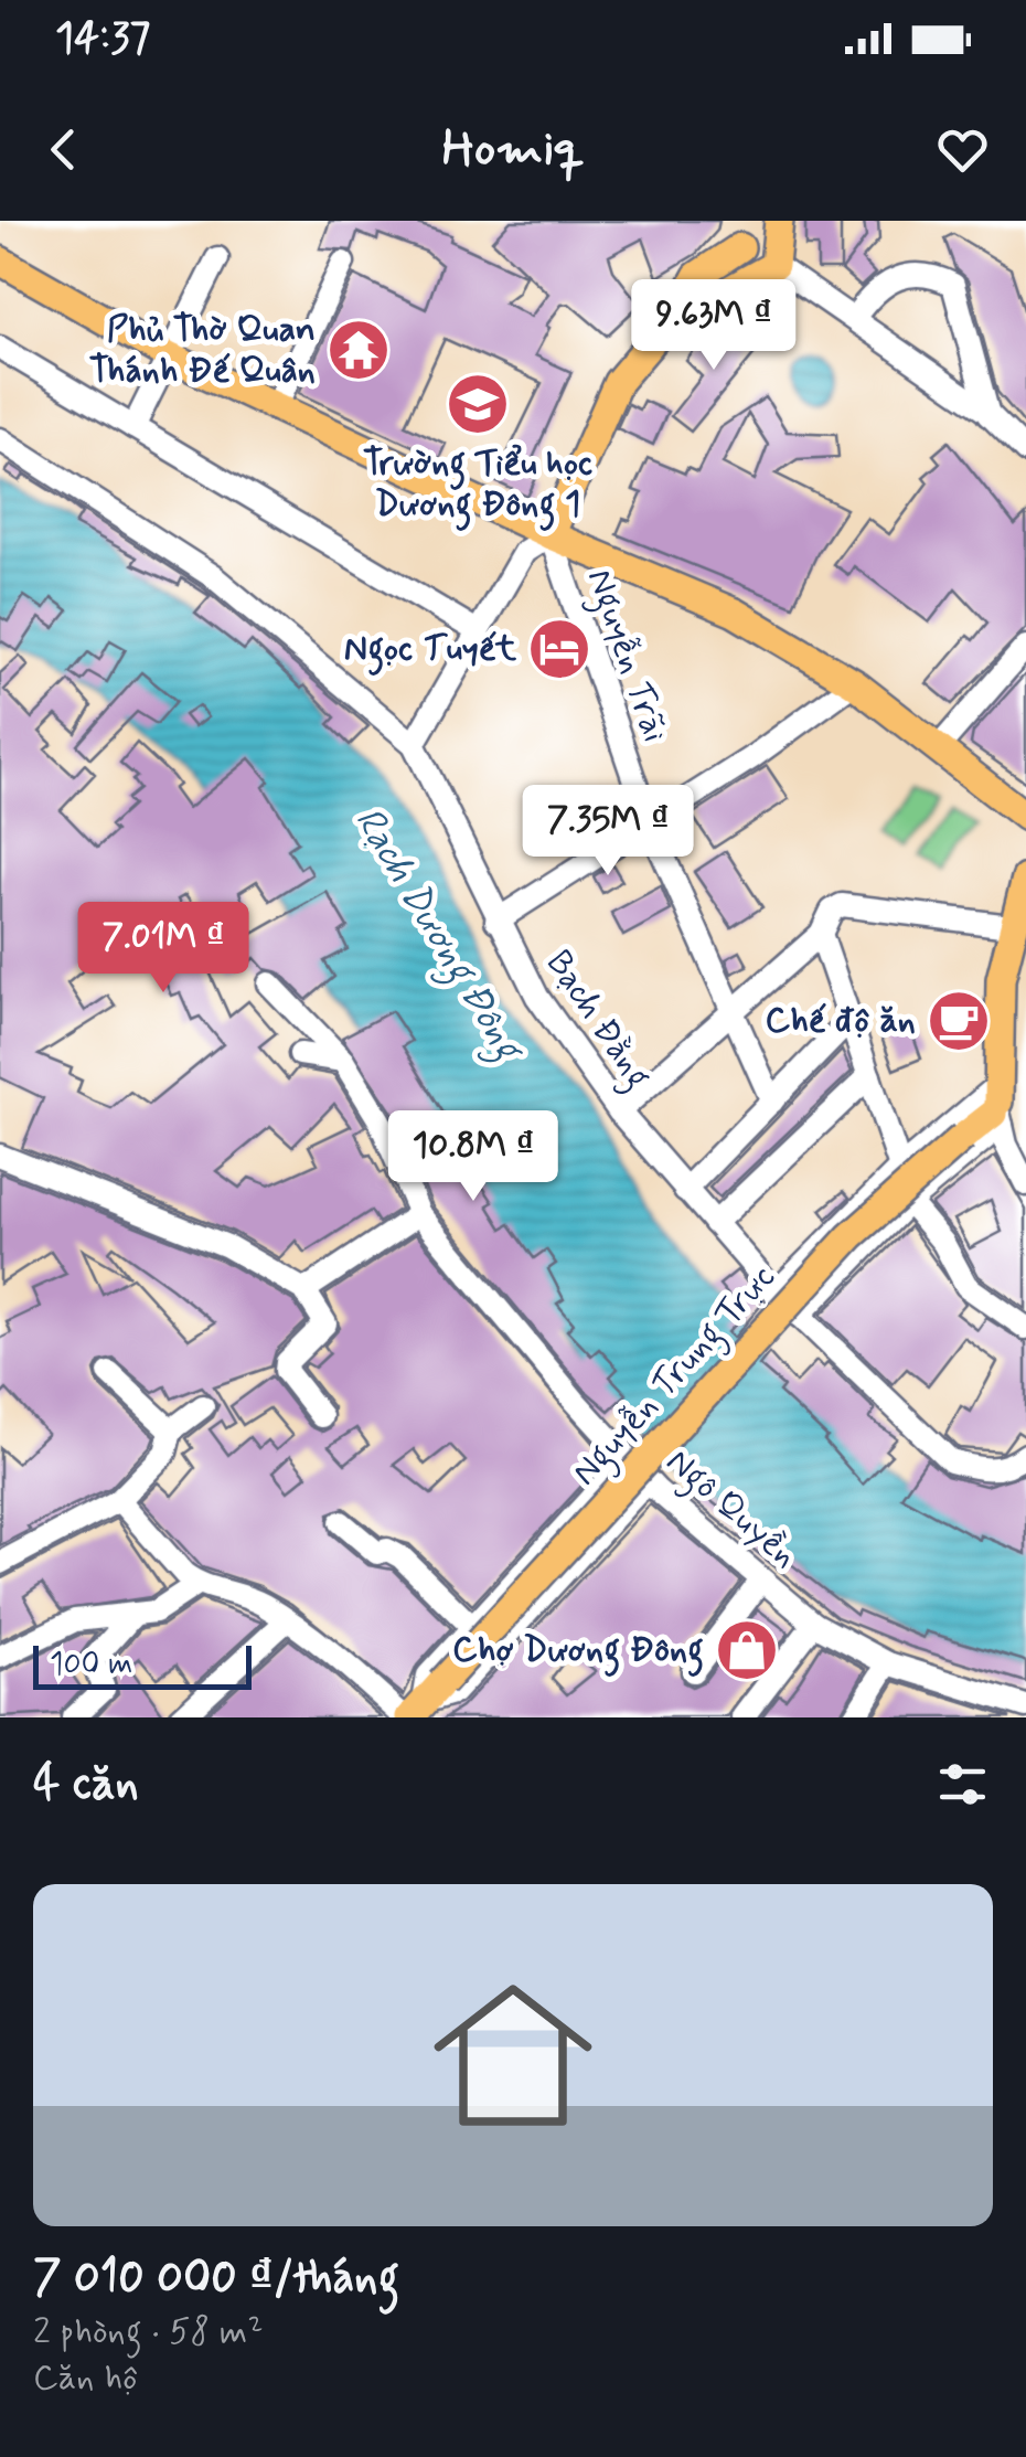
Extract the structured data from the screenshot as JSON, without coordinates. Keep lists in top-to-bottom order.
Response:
{
  "streets": {
    "main road": ["Nguyễn Trung Trực"],
    "street": ["Nguyễn Trãi", "Bạch Đằng", "Ngô Quyền"]
  },
  "crossings": [
    ["Bạch Đằng", "Nguyễn Trung Trực"],
    ["Nguyễn Trung Trực", "Ngô Quyền"]
  ],
  "water": ["Rạch Dương Đông"],
  "places": {
    "temple": ["Phủ Thờ Quan Thánh Đế Quân"],
    "school or university": ["Trường Tiểu học Dương Đông 1"],
    "hotel": ["Ngọc Tuyết"],
    "cafe": ["Chế độ ăn"],
    "shop": ["Chợ Dương Đông"]
  },
  "scale_bar": "100 m",
  "page": {
    "status": "14:37",
    "header": "Homiq",
    "price": [
      "9.63M ₫",
      "7.35M ₫",
      "7.01M ₫",
      "10.8M ₫"
    ],
    "scale": "100 m",
    "heading": "4 căn",
    "list": [
      {
        "name": "7 010 000 ₫/tháng",
        "note": "2 phòng · 58 m² · Căn hộ"
      }
    ]
  }
}
